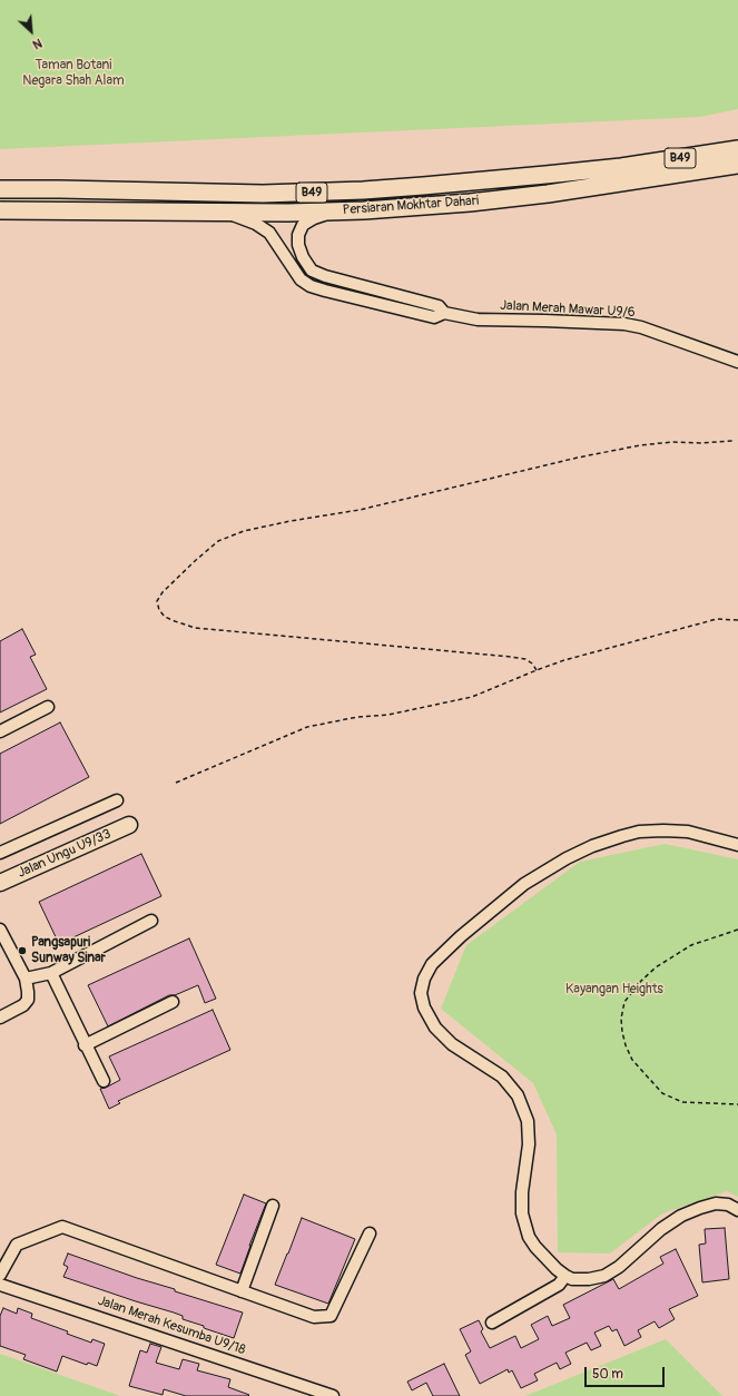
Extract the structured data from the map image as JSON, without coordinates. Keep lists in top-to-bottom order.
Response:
{
  "streets": {
    "main road": ["B49", "Persiaran Mokhtar Dahari"],
    "street": ["Jalan Merah Mawar U9/6", "Jalan Ungu U9/33", "Jalan Merah Kesumba U9/18"]
  },
  "crossings": [
    ["Persiaran Mokhtar Dahari", "Jalan Merah Mawar U9/6"]
  ],
  "parks": ["Taman Botani Negara Shah Alam", "Kayangan Heights"],
  "places": ["Pangsapuri Sunway Sinar"],
  "scale_bar": "50 m",
  "north": "bottom right"
}
